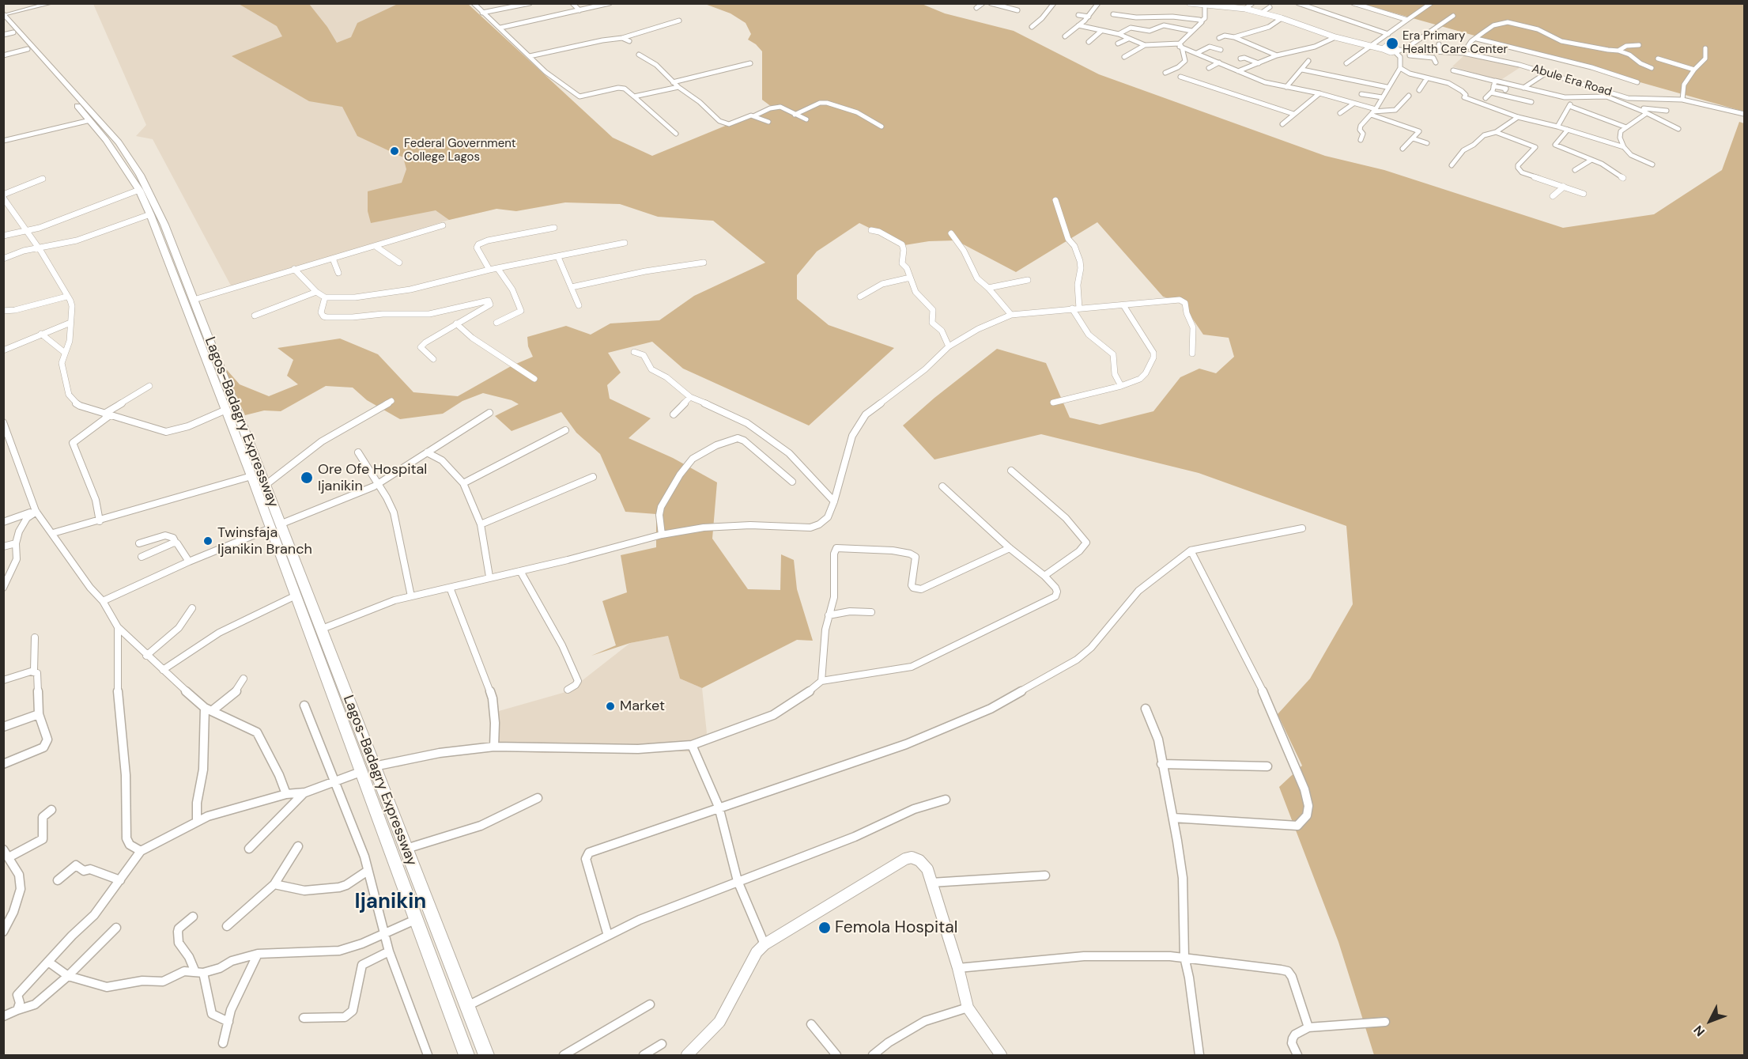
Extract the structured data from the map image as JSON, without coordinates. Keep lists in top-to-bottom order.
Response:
{
  "streets": {
    "highway": ["Lagos-Badagry Expressway"],
    "street": ["Abule Era Road"]
  },
  "districts": ["Ijanikin"],
  "places": [
    "Era Primary Health Care Center",
    "Federal Government College Lagos",
    "Ore Ofe Hospital Ijanikin",
    "Twinsfaja Ijanikin Branch",
    "Market",
    "Femola Hospital"
  ],
  "north": "bottom left"
}
